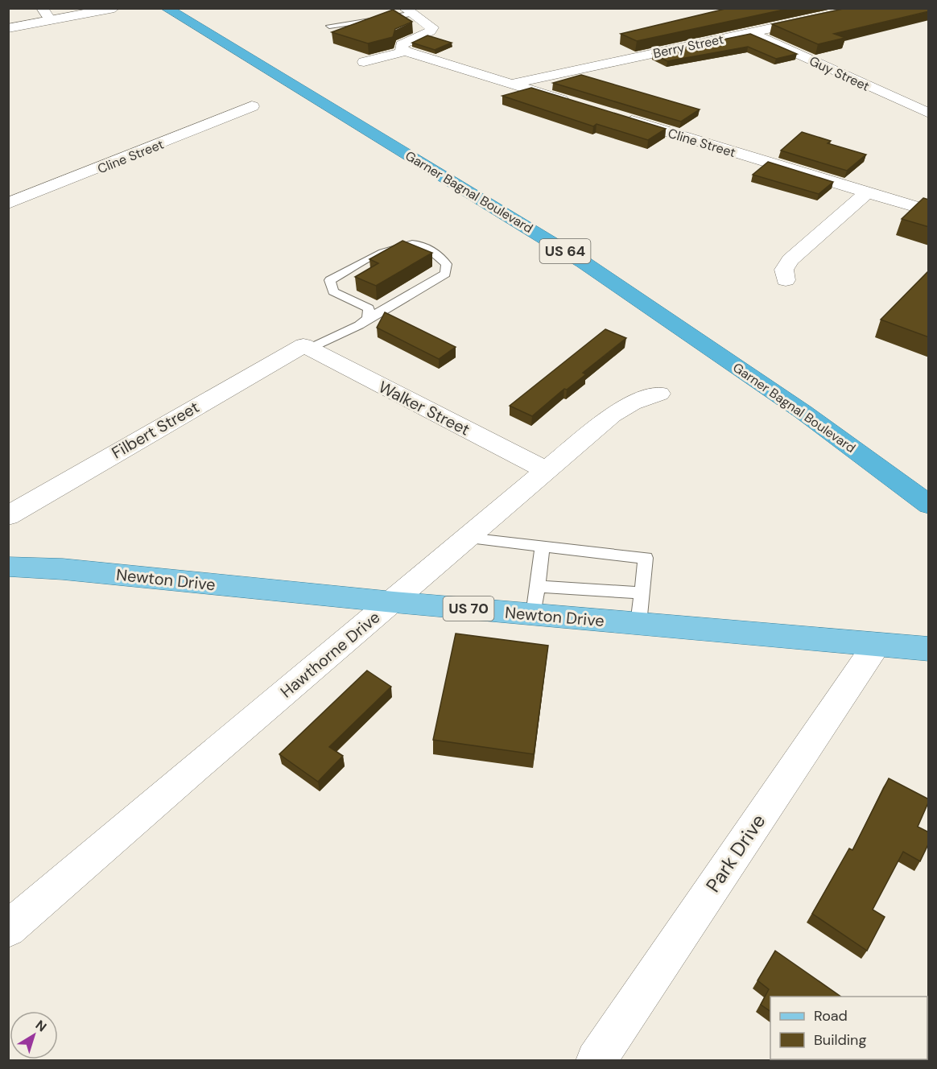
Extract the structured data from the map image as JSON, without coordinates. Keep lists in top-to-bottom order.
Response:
{
  "streets": {
    "highway": ["Garner Bagnal Boulevard", "US 64"],
    "main road": ["Newton Drive", "US 70"],
    "street": [
      "Berry Street",
      "Guy Street",
      "Cline Street",
      "Walker Street",
      "Filbert Street",
      "Hawthorne Drive",
      "Park Drive"
    ]
  },
  "crossings": [
    ["Berry Street", "Guy Street"],
    ["Walker Street", "Filbert Street"],
    ["Walker Street", "Hawthorne Drive"],
    ["Newton Drive", "Hawthorne Drive"],
    ["Newton Drive", "Park Drive"]
  ],
  "legend": ["Road", "Building"],
  "north": "top right"
}
